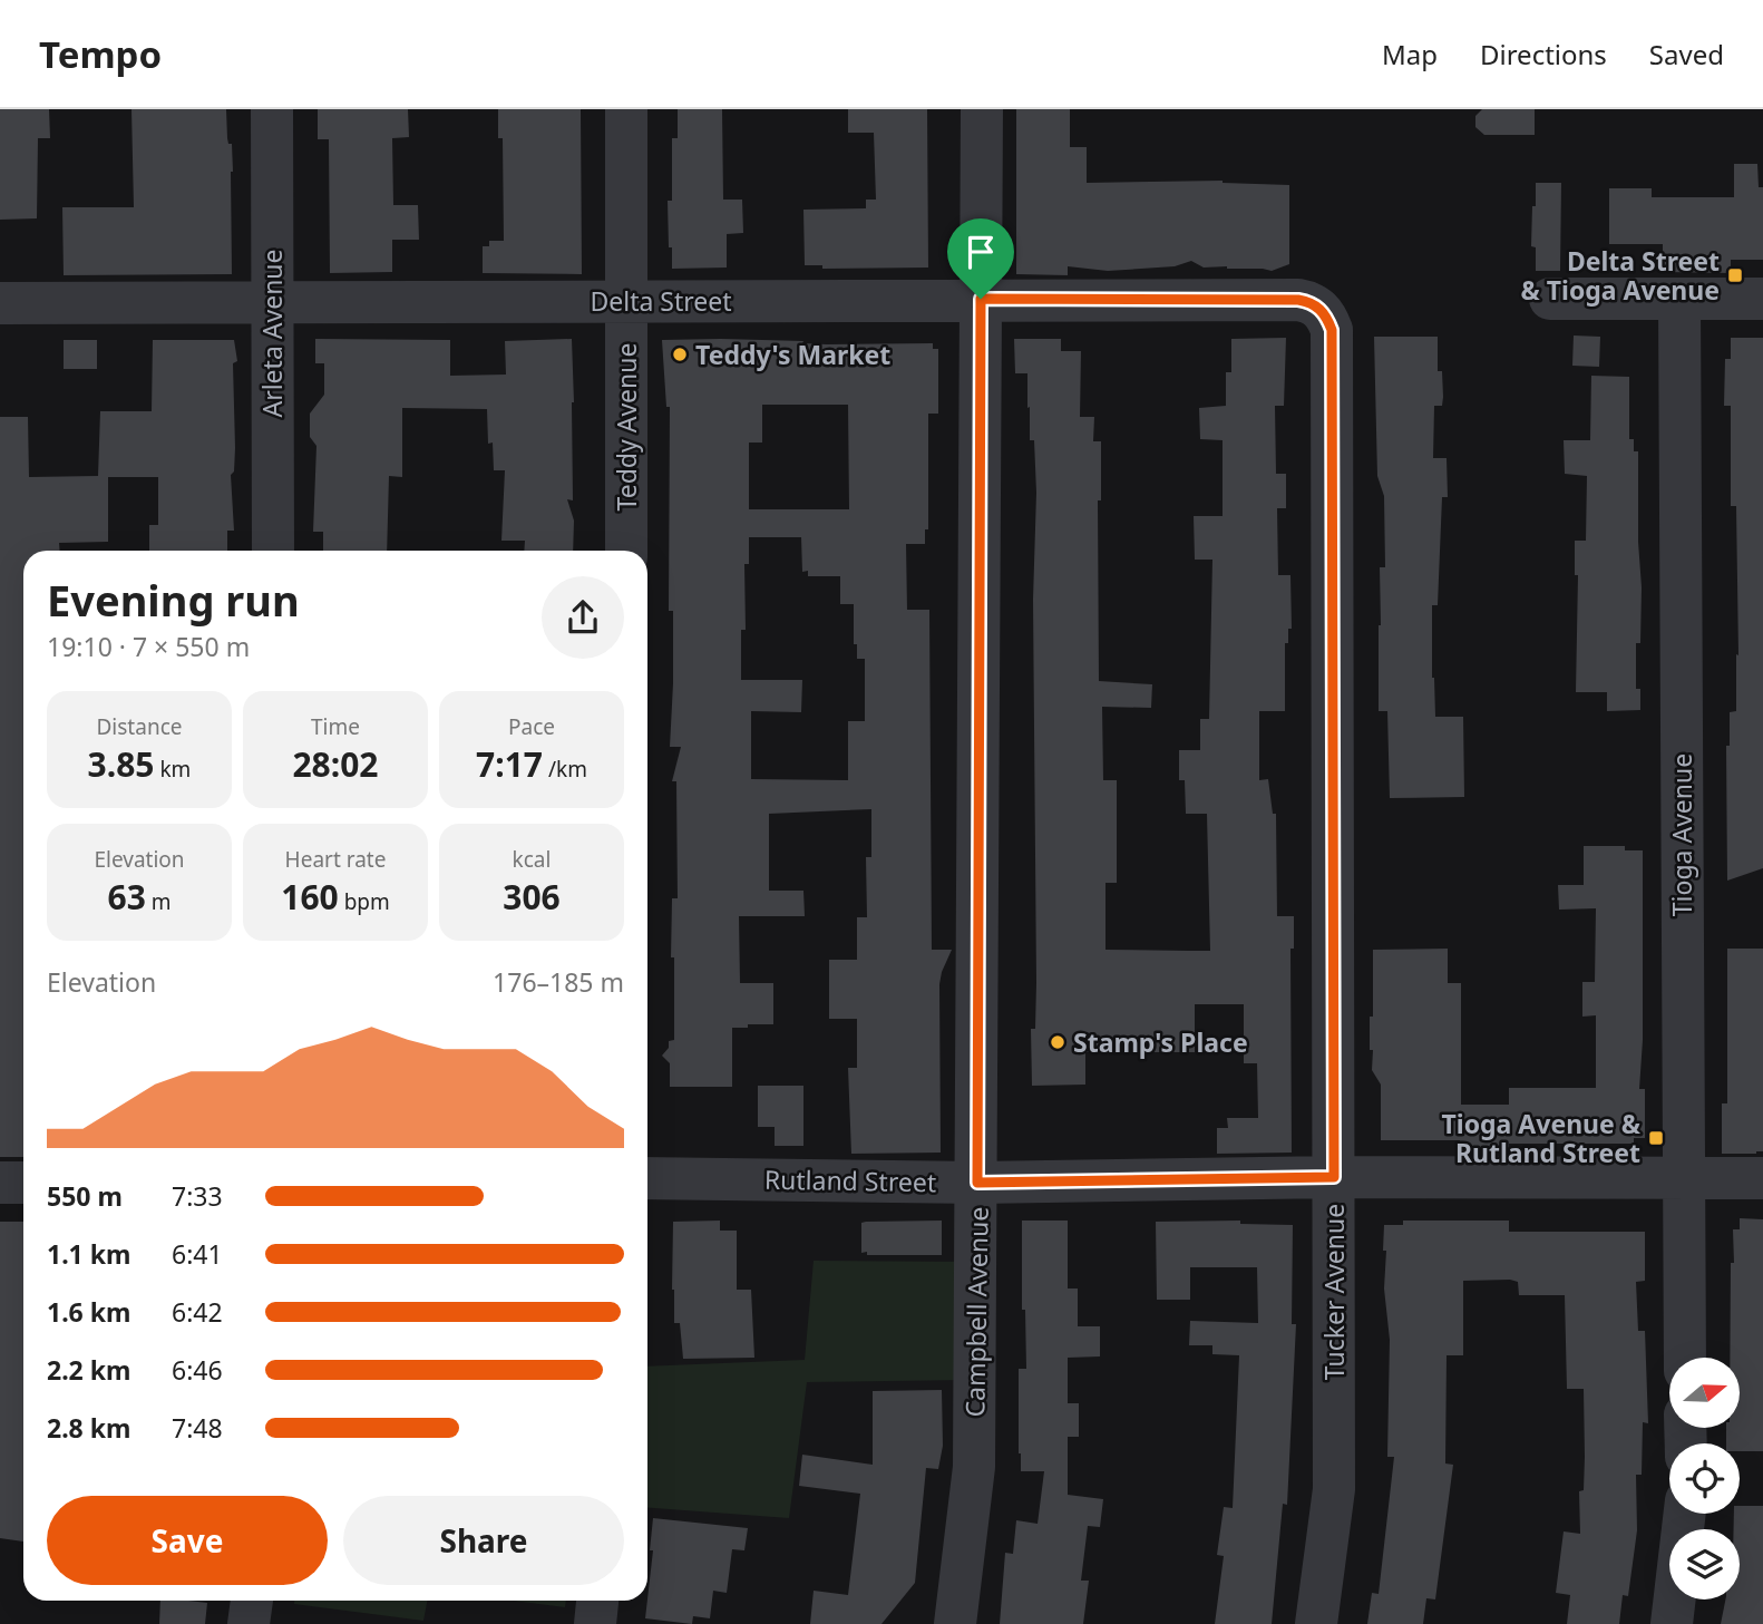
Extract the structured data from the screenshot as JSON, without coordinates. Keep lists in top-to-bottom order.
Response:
{
  "streets": {
    "street": [
      "Delta Street",
      "Arleta Avenue",
      "Teddy Avenue",
      "Tioga Avenue",
      "Rutland Street",
      "Tucker Avenue",
      "Campbell Avenue"
    ]
  },
  "crossings": [
    ["Delta Street", "Arleta Avenue"],
    ["Delta Street", "Teddy Avenue"],
    ["Delta Street", "Tucker Avenue"],
    ["Delta Street", "Campbell Avenue"],
    ["Tioga Avenue", "Rutland Street"],
    ["Rutland Street", "Tucker Avenue"],
    ["Rutland Street", "Campbell Avenue"]
  ],
  "places": {
    "transit": ["Delta Street & Tioga Avenue", "Tioga Avenue & Rutland Street"],
    "other": ["Teddy's Market", "Stamp's Place"]
  },
  "north": "right",
  "page": {
    "header": "Tempo",
    "nav": ["Map", "Directions", "Saved"],
    "heading": ["Evening run", "19:10 · 7 × 550 m"],
    "stats": [
      ["Distance", "3.85 km"],
      ["Time", "28:02"],
      ["Pace", "7:17 /km"],
      ["Elevation", "63 m"],
      ["Heart rate", "160 bpm"],
      ["kcal", "306"]
    ],
    "chart": ["Elevation", "176–185 m"],
    "list": [
      {
        "name": "550 m",
        "note": "7:33"
      },
      {
        "name": "1.1 km",
        "note": "6:41"
      },
      {
        "name": "1.6 km",
        "note": "6:42"
      },
      {
        "name": "2.2 km",
        "note": "6:46"
      },
      {
        "name": "2.8 km",
        "note": "7:48"
      }
    ],
    "buttons": ["Save", "Share"]
  }
}
